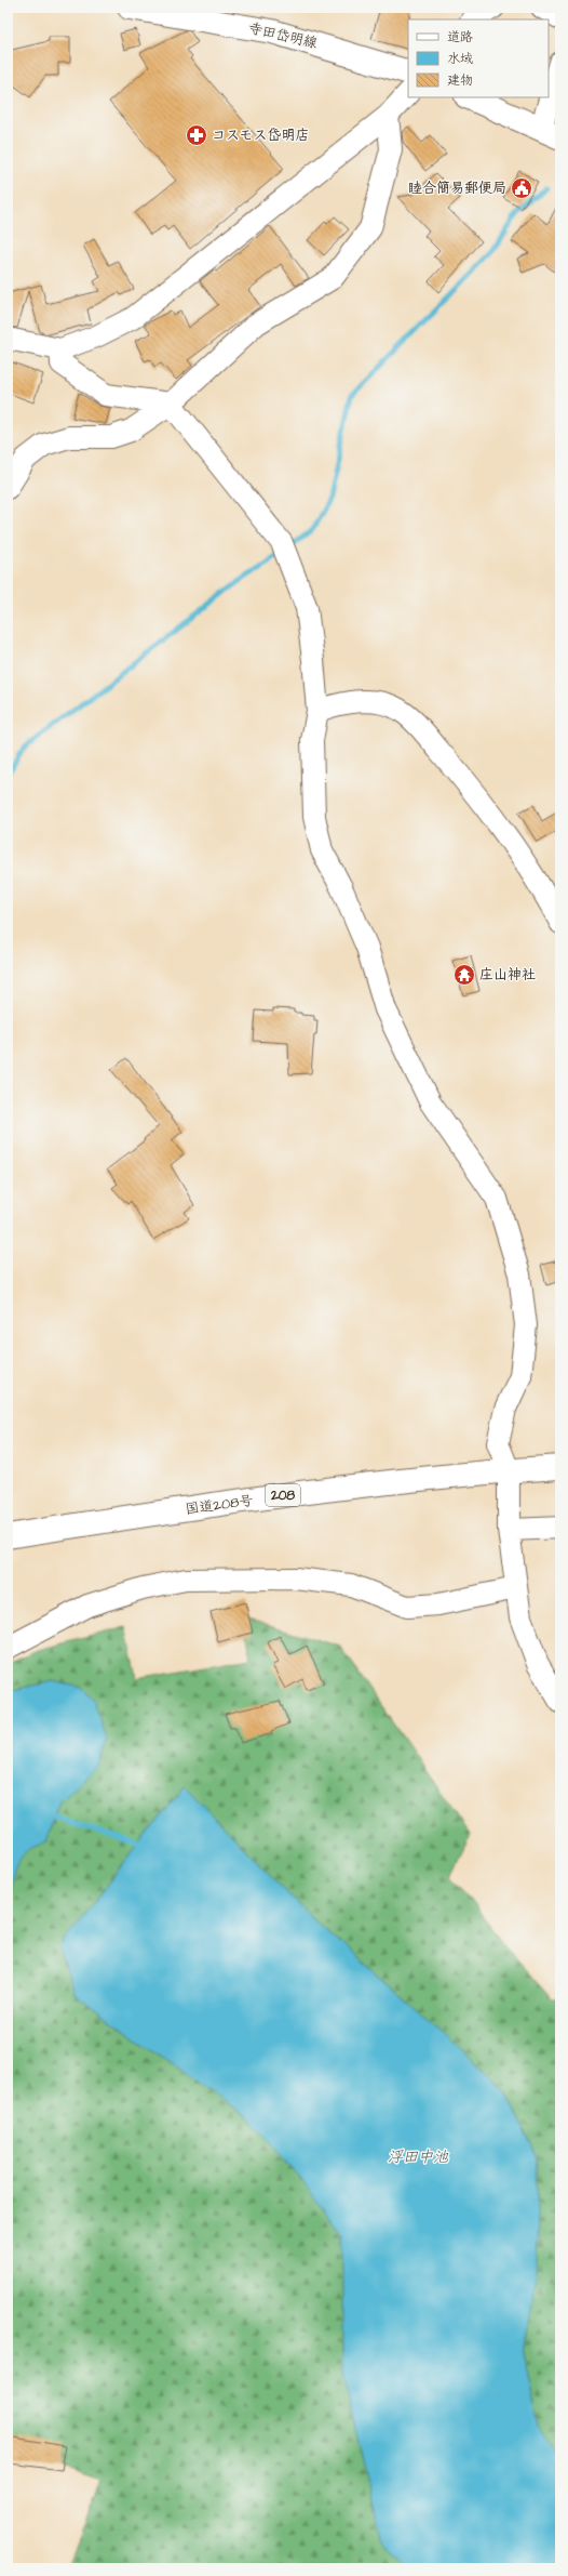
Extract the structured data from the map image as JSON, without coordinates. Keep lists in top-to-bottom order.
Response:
{
  "streets": {
    "main road": ["寺田岱明線", "208", "国道208号"]
  },
  "water": ["浮田中池"],
  "places": {
    "pharmacy": ["コスモス岱明店"],
    "public building": ["睦合簡易郵便局"],
    "temple": ["庄山神社"]
  },
  "legend": ["道路", "水域", "建物"]
}
